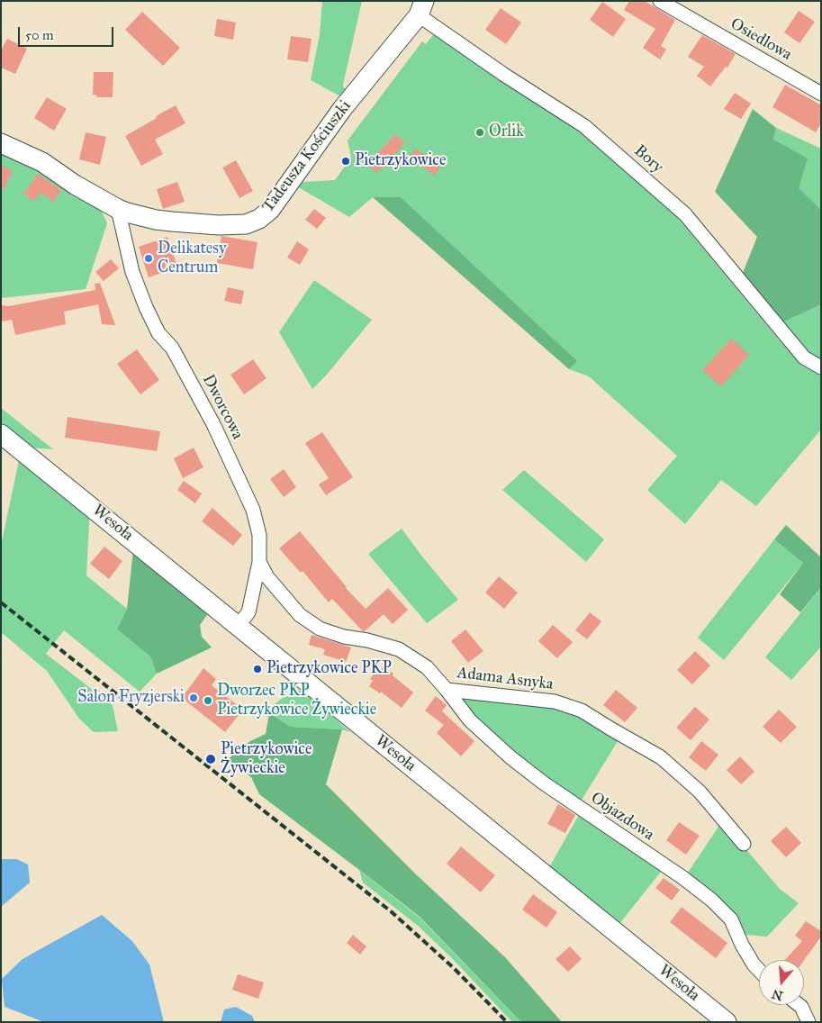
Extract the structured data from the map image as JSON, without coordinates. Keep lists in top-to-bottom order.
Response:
{
  "streets": {
    "main road": ["Tadeusza Kościuszki", "Wesoła"],
    "street": [
      "Osiedlowa",
      "Bory",
      "Dworcowa",
      "Adama Asnyka",
      "Objazdowa"
    ]
  },
  "crossings": [
    ["Tadeusza Kościuszki", "Bory"],
    ["Tadeusza Kościuszki", "Dworcowa"],
    ["Dworcowa", "Wesoła"],
    ["Dworcowa", "Adama Asnyka"],
    ["Adama Asnyka", "Objazdowa"]
  ],
  "places": [
    "Orlik",
    "Pietrzykowice",
    "Delikatesy Centrum",
    "Pietrzykowice PKP",
    "Salon Fryzjerski",
    "Dworzec PKP Pietrzykowice Żywieckie",
    "Pietrzykowice Żywieckie"
  ],
  "scale_bar": "50 m",
  "north": "bottom"
}
